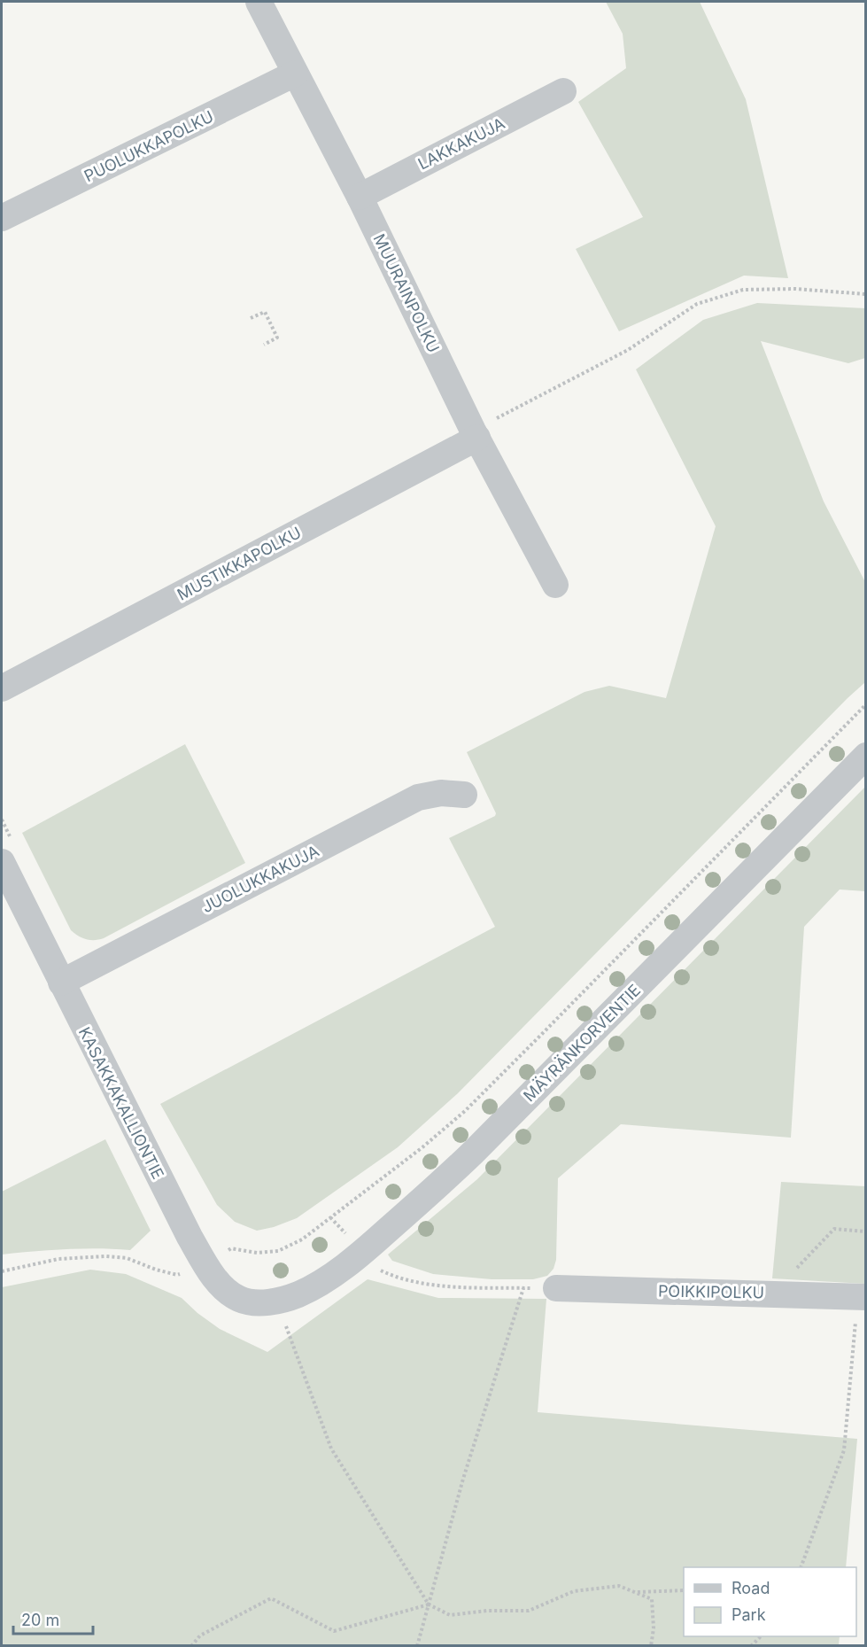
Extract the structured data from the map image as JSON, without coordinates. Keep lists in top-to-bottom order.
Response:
{
  "streets": {
    "street": [
      "LAKKAKUJA",
      "PUOLUKKAPOLKU",
      "MUURAINPOLKU",
      "MUSTIKKAPOLKU",
      "JUOLUKKAKUJA",
      "MÄYRÄNKORVENTIE",
      "KASAKKAKALLIONTIE",
      "POIKKIPOLKU"
    ]
  },
  "crossings": [
    ["LAKKAKUJA", "MUURAINPOLKU"],
    ["PUOLUKKAPOLKU", "MUURAINPOLKU"],
    ["MUURAINPOLKU", "MUSTIKKAPOLKU"],
    ["JUOLUKKAKUJA", "KASAKKAKALLIONTIE"],
    ["MÄYRÄNKORVENTIE", "KASAKKAKALLIONTIE"]
  ],
  "legend": ["Road", "Park"],
  "scale_bar": "20 m"
}
